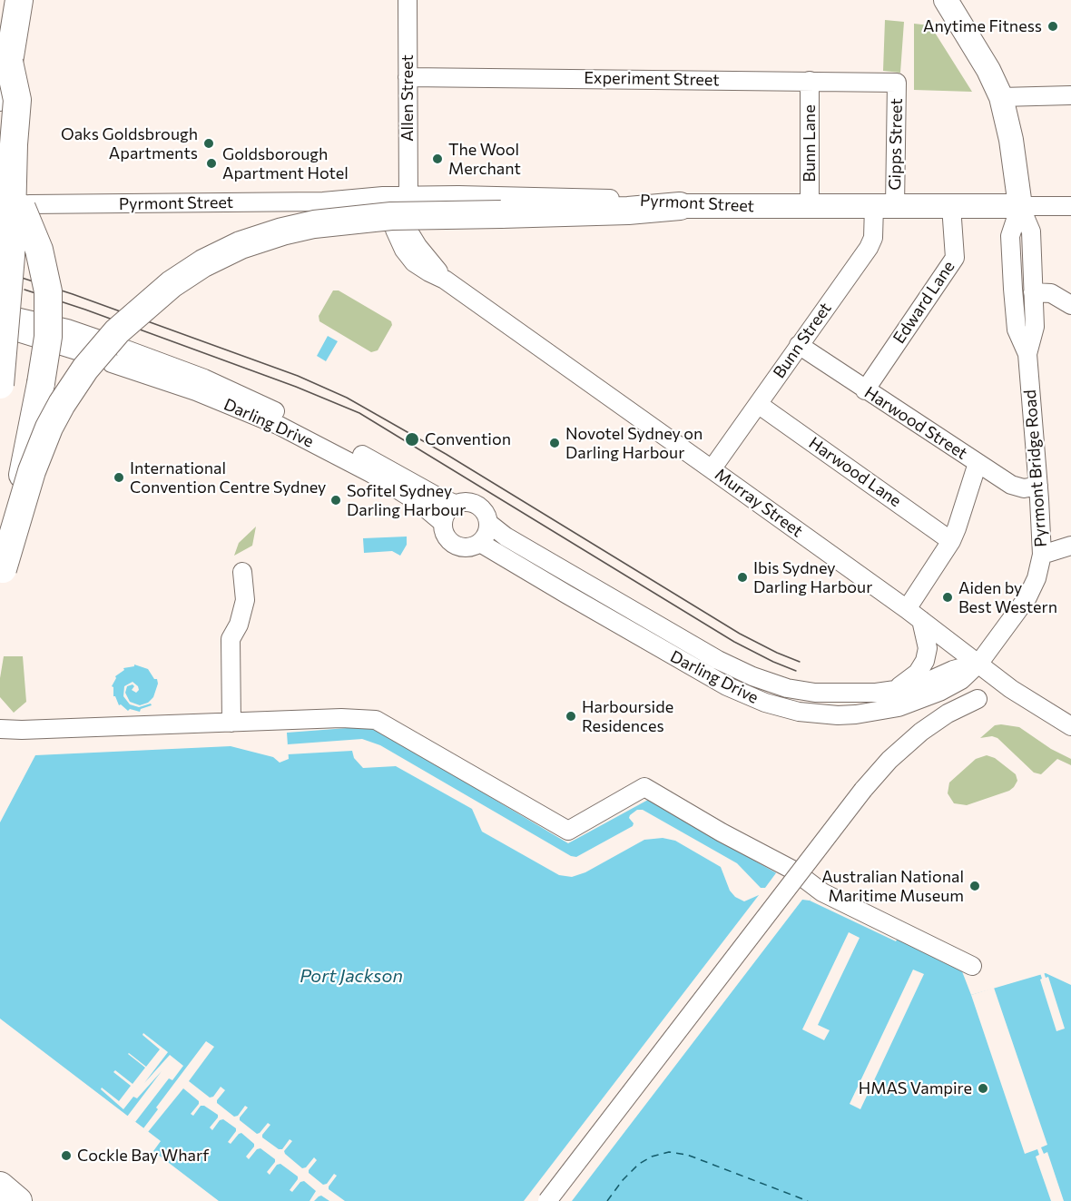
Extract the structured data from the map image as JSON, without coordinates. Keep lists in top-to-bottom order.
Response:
{
  "streets": {
    "main road": ["Pyrmont Street", "Pyrmont Bridge Road"],
    "street": [
      "Experiment Street",
      "Allen Street",
      "Bunn Lane",
      "Gipps Street",
      "Edward Lane",
      "Bunn Street",
      "Darling Drive",
      "Harwood Street",
      "Harwood Lane",
      "Murray Street"
    ]
  },
  "crossings": [
    ["Experiment Street", "Allen Street"],
    ["Experiment Street", "Bunn Lane"],
    ["Experiment Street", "Gipps Street"],
    ["Allen Street", "Pyrmont Street"],
    ["Bunn Lane", "Pyrmont Street"],
    ["Gipps Street", "Pyrmont Street"],
    ["Gipps Street", "Bunn Street"],
    ["Pyrmont Street", "Edward Lane"],
    ["Pyrmont Street", "Bunn Street"],
    ["Pyrmont Street", "Pyrmont Bridge Road"],
    ["Edward Lane", "Harwood Street"],
    ["Bunn Street", "Harwood Street"],
    ["Bunn Street", "Harwood Lane"],
    ["Bunn Street", "Murray Street"],
    ["Darling Drive", "Pyrmont Bridge Road"],
    ["Darling Drive", "Murray Street"],
    ["Harwood Street", "Pyrmont Bridge Road"],
    ["Pyrmont Bridge Road", "Murray Street"]
  ],
  "water": ["Port Jackson"],
  "places": [
    "Anytime Fitness",
    "Oaks Goldsbrough Apartments",
    "The Wool Merchant",
    "Goldsborough Apartment Hotel",
    "Convention",
    "Novotel Sydney on Darling Harbour",
    "International Convention Centre Sydney",
    "Sofitel Sydney Darling Harbour",
    "Ibis Sydney Darling Harbour",
    "Aiden by Best Western",
    "Harbourside Residences",
    "Australian National Maritime Museum",
    "HMAS Vampire",
    "Cockle Bay Wharf"
  ]
}
